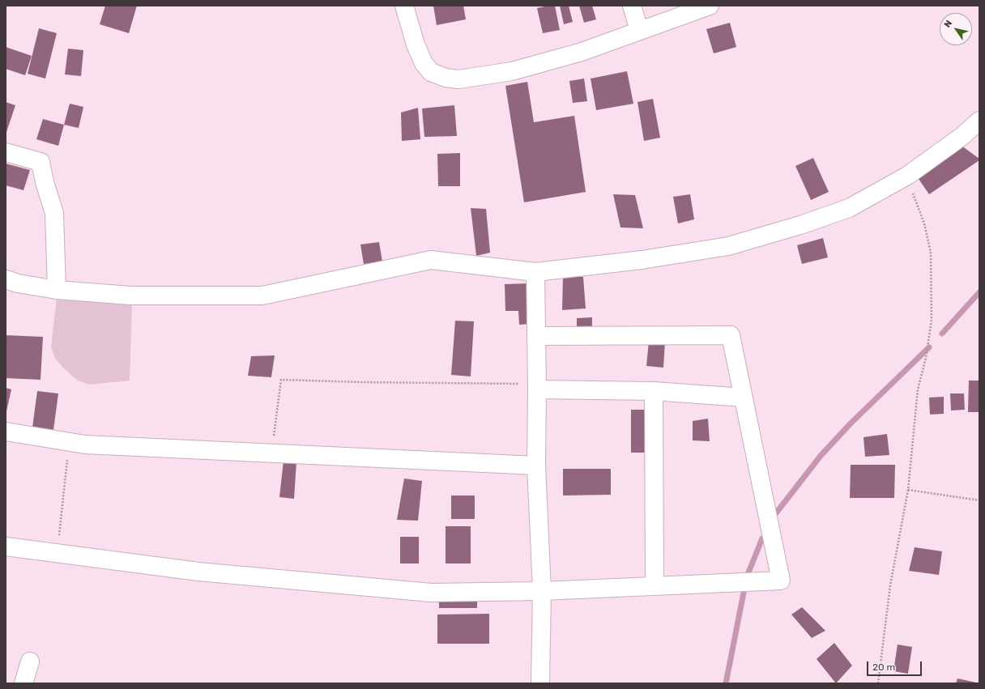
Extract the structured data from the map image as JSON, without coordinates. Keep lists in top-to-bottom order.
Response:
{
  "scale_bar": "20 m",
  "north": "top left"
}
